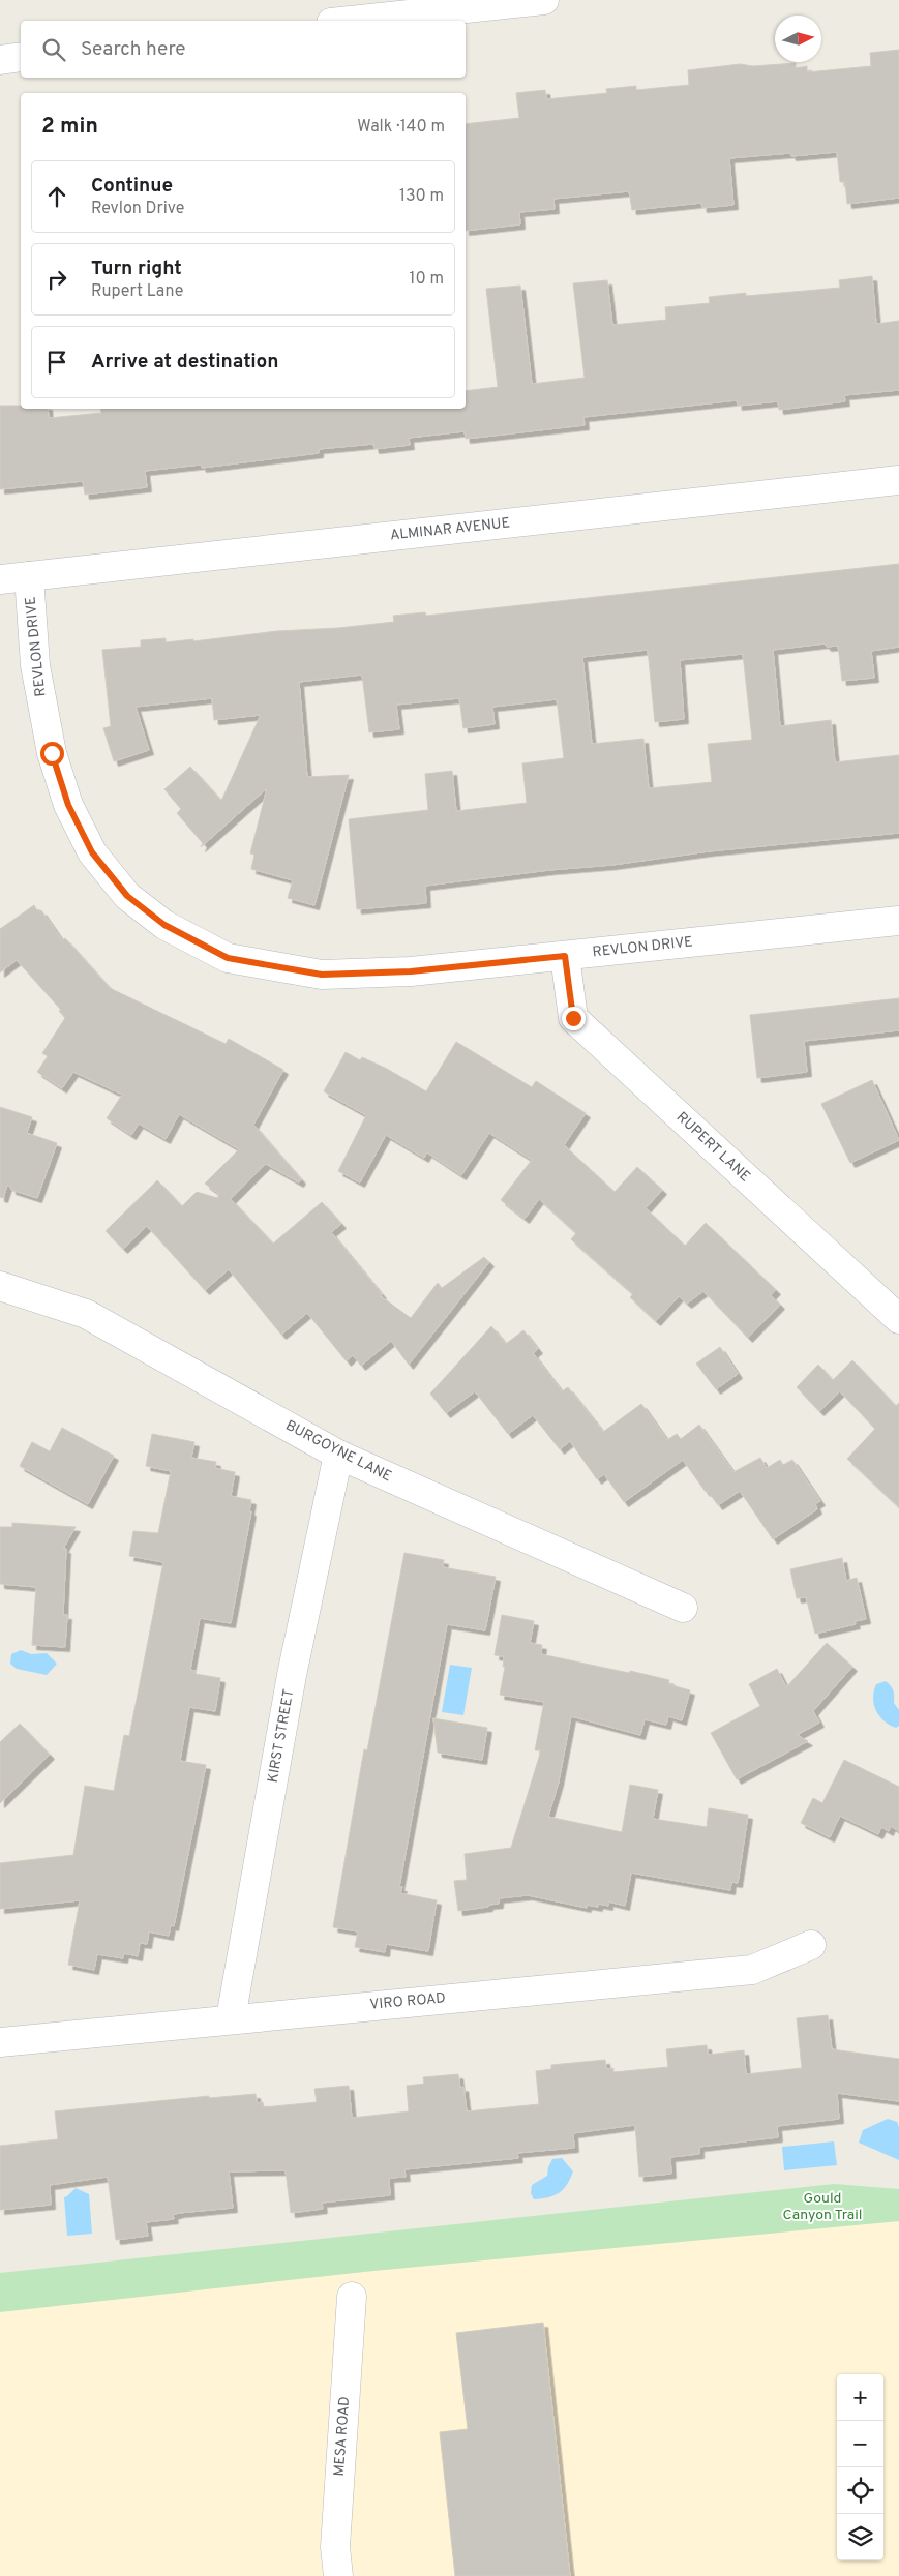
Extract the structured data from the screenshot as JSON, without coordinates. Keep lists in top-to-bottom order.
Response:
{
  "streets": {
    "street": [
      "ALMINAR AVENUE",
      "REVLON DRIVE",
      "RUPERT LANE",
      "BURGOYNE LANE",
      "KIRST STREET",
      "VIRO ROAD",
      "MESA ROAD"
    ]
  },
  "crossings": [
    ["ALMINAR AVENUE", "REVLON DRIVE"],
    ["REVLON DRIVE", "RUPERT LANE"],
    ["BURGOYNE LANE", "KIRST STREET"],
    ["KIRST STREET", "VIRO ROAD"]
  ],
  "parks": ["Gould Canyon Trail"],
  "north": "right",
  "page": {
    "search": "Search here",
    "heading": ["2 min", "Walk · 140 m"],
    "list": [
      ["Continue", "Revlon Drive", "130 m"],
      ["Turn right", "Rupert Lane", "10 m"],
      "Arrive at destination"
    ],
    "map_buttons": ["+", "−"]
  }
}
